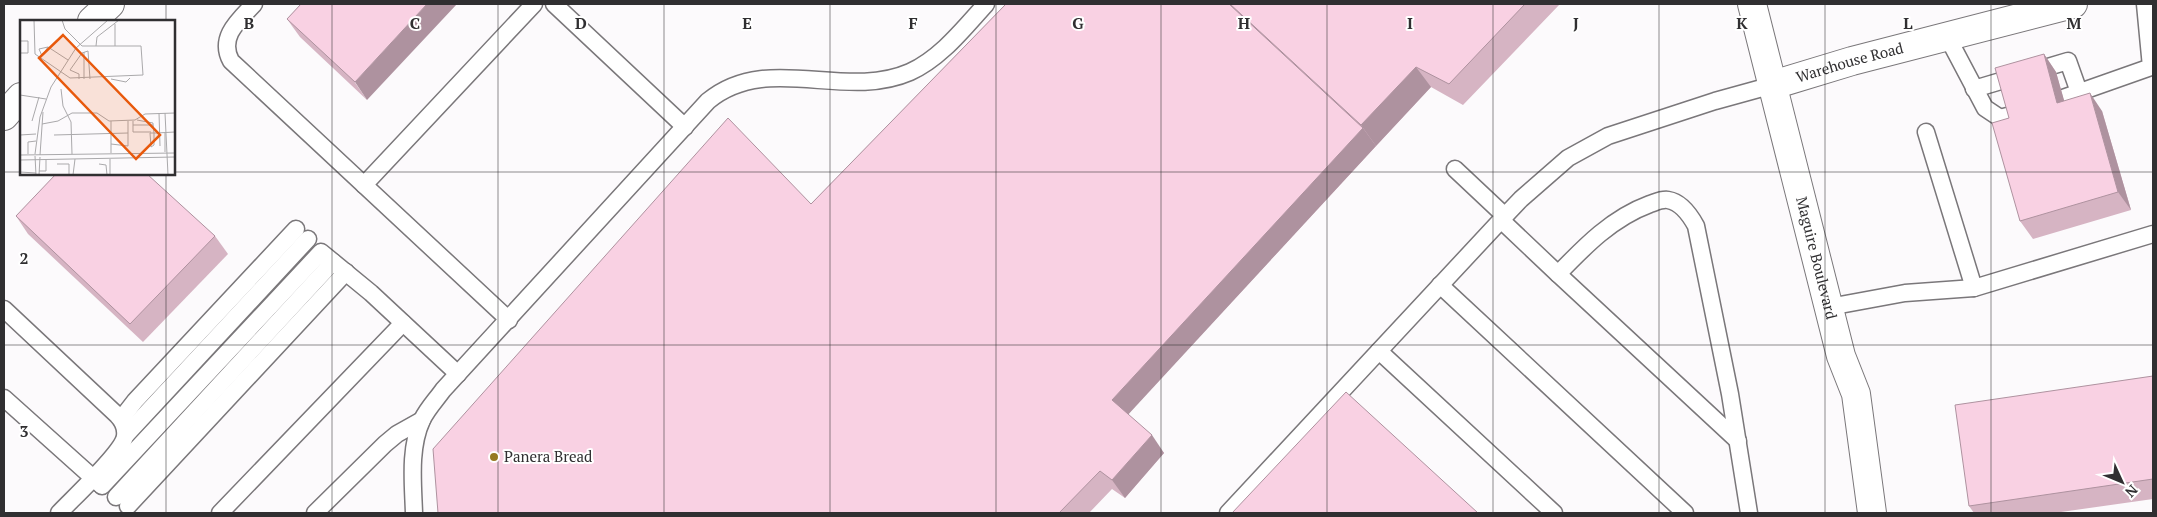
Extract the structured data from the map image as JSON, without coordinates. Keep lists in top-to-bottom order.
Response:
{
  "streets": {
    "main road": ["Warehouse Road", "Maguire Boulevard"]
  },
  "crossings": [
    ["Warehouse Road", "Maguire Boulevard"]
  ],
  "places": ["Panera Bread"],
  "north": "bottom right",
  "grid": {
    "columns": [
      "B",
      "C",
      "D",
      "E",
      "F",
      "G",
      "H",
      "I",
      "J",
      "K",
      "L",
      "M"
    ],
    "rows": ["2", "3"]
  }
}
